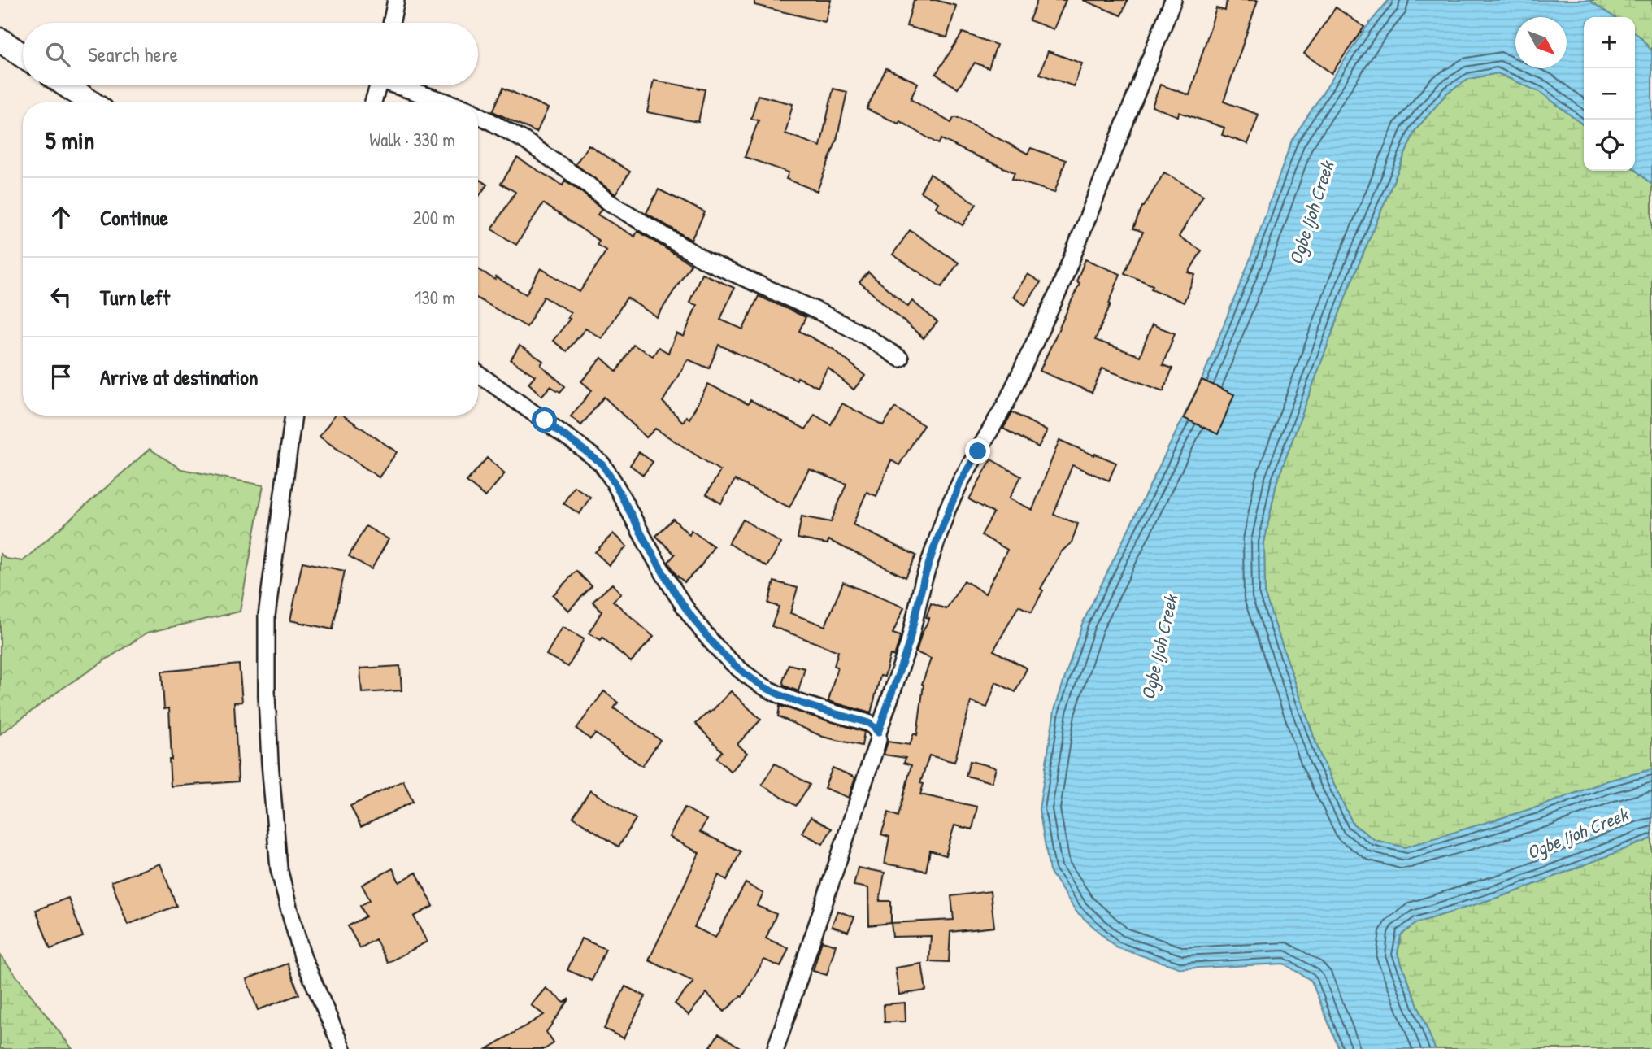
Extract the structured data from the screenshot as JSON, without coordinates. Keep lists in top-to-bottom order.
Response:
{
  "water": ["Ogbe Ijoh Creek"],
  "north": "bottom right",
  "page": {
    "map_buttons": ["+", "−"],
    "search": "Search here",
    "heading": ["5 min", "Walk · 330 m"],
    "list": [
      ["Continue", "200 m"],
      ["Turn left", "130 m"],
      "Arrive at destination"
    ]
  }
}
